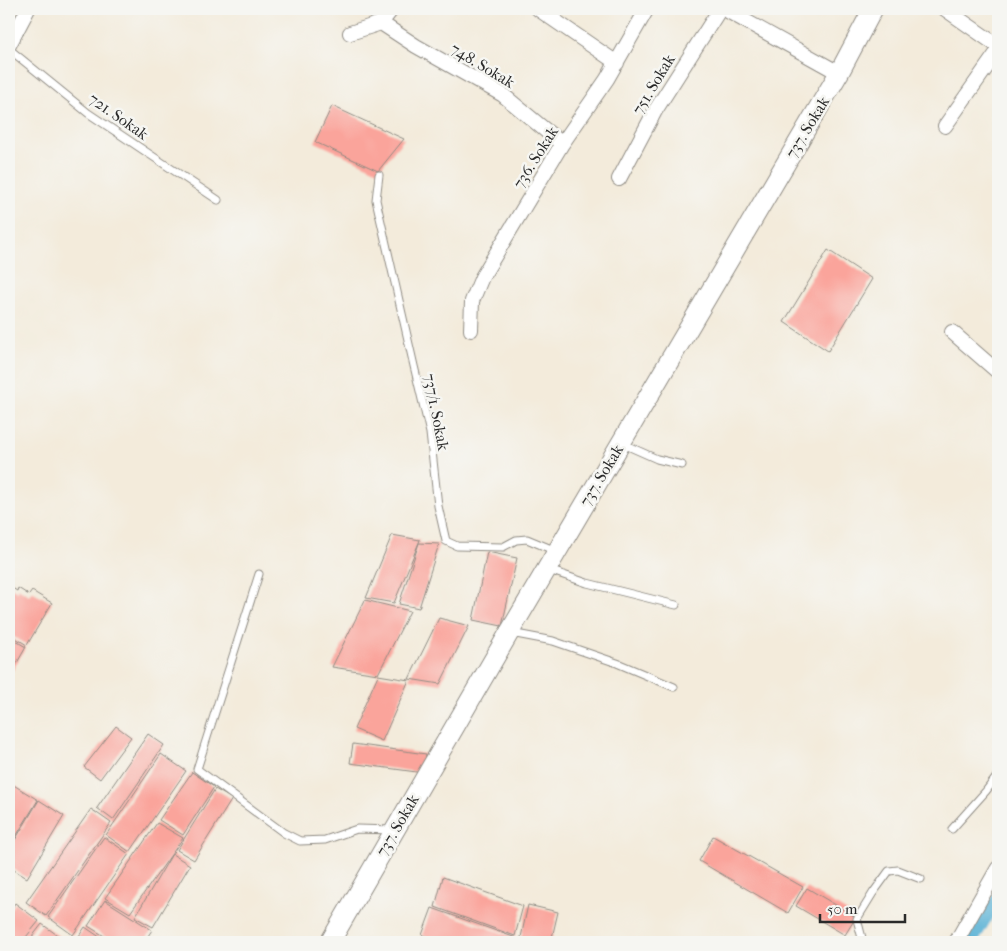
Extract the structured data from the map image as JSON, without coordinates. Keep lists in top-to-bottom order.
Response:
{
  "streets": {
    "street": [
      "748. Sokak",
      "751. Sokak",
      "737. Sokak",
      "736. Sokak"
    ],
    "lane": ["721. Sokak", "737/1. Sokak"]
  },
  "crossings": [
    ["748. Sokak", "736. Sokak"],
    ["737. Sokak", "737/1. Sokak"]
  ],
  "scale_bar": "50 m"
}
